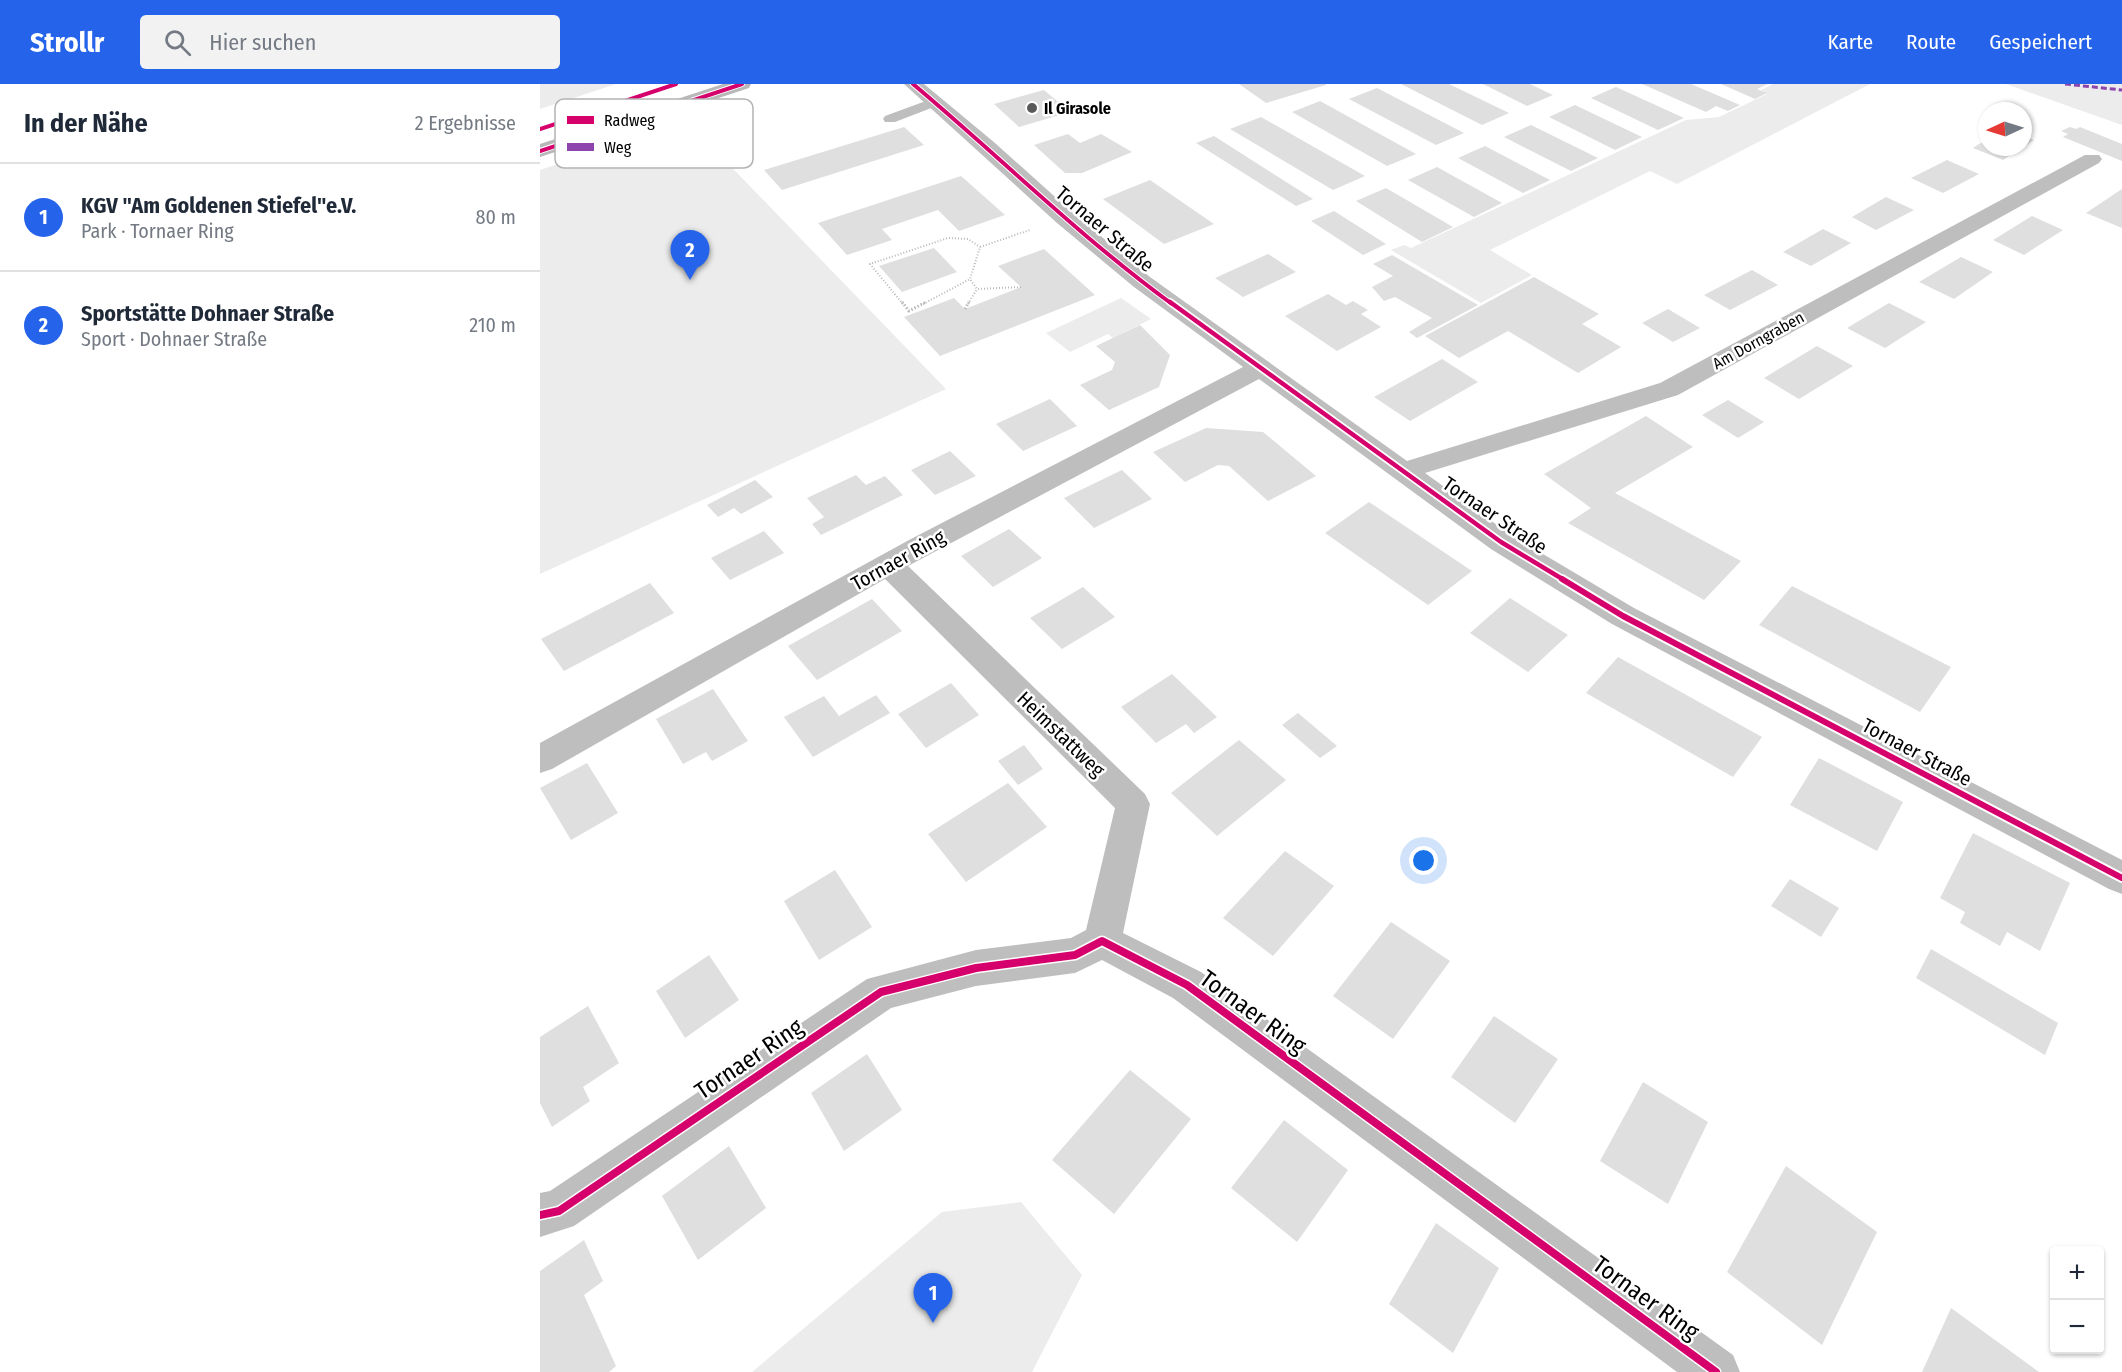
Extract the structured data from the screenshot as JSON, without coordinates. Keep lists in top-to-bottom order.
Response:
{
  "streets": {
    "street": [
      "Tornaer Straße",
      "Am Dorngraben",
      "Tornaer Ring",
      "Heimstattweg"
    ]
  },
  "crossings": [
    ["Tornaer Straße", "Am Dorngraben"],
    ["Tornaer Straße", "Tornaer Ring"],
    ["Tornaer Ring", "Heimstattweg"]
  ],
  "places": ["Il Girasole"],
  "legend": ["Radweg", "Weg"],
  "north": "left",
  "page": {
    "header": "Strollr",
    "search": "Hier suchen",
    "nav": ["Karte", "Route", "Gespeichert"],
    "heading": ["In der Nähe", "2 Ergebnisse"],
    "list": [
      {
        "mark": "1",
        "name": "KGV \"Am Goldenen Stiefel\"e.V.",
        "note": "Park · Tornaer Ring",
        "value": "80 m"
      },
      {
        "mark": "2",
        "name": "Sportstätte Dohnaer Straße",
        "note": "Sport · Dohnaer Straße",
        "value": "210 m"
      }
    ],
    "pins": ["2", "1"],
    "map_buttons": ["+", "−"]
  }
}
